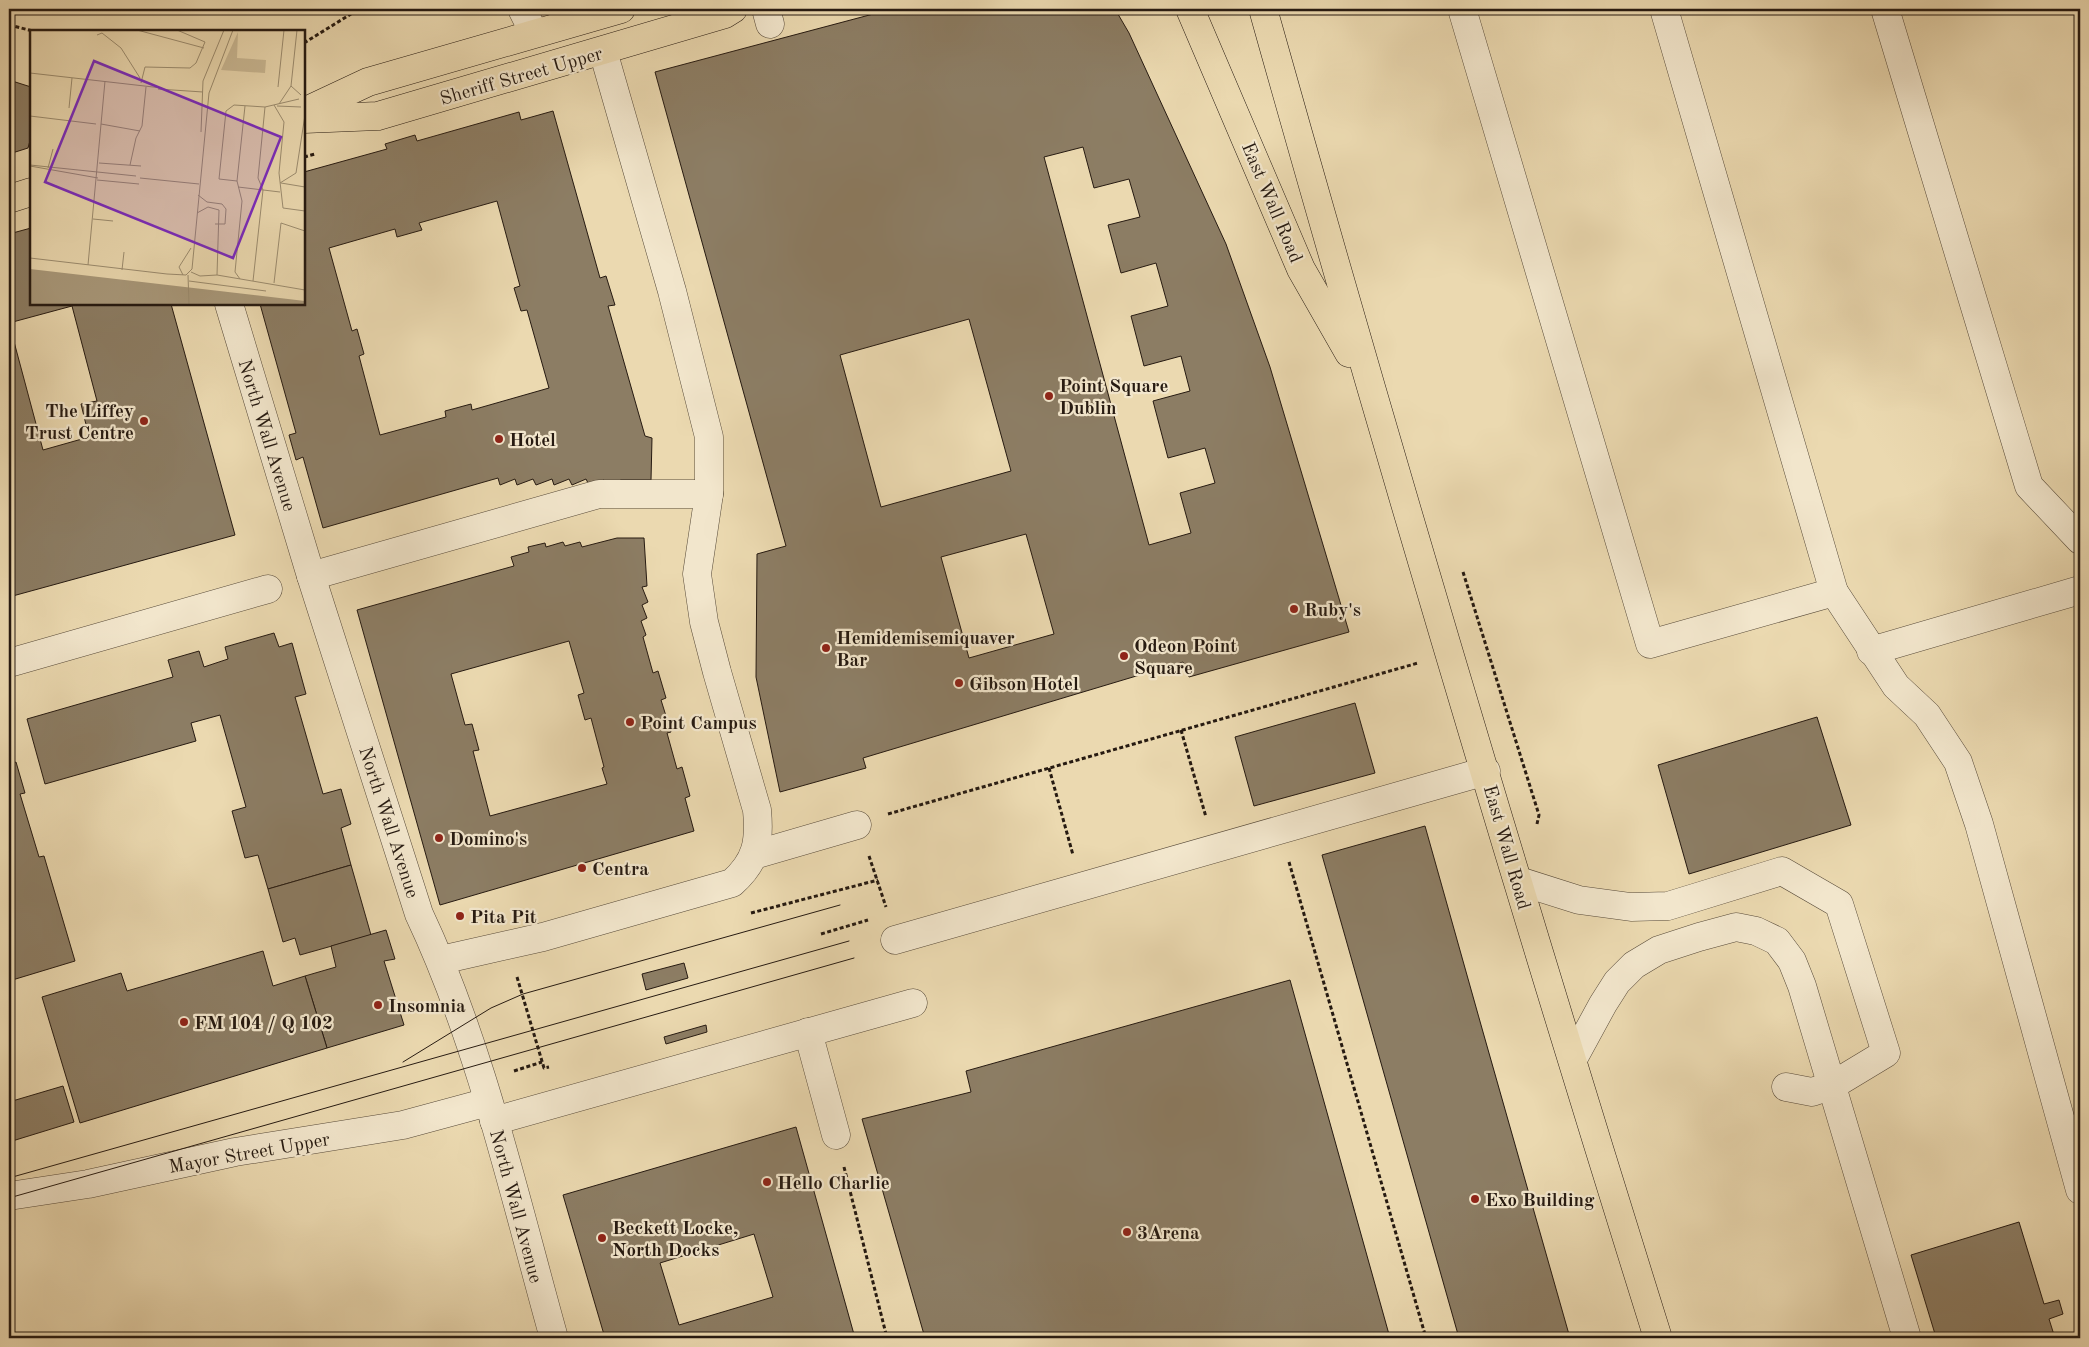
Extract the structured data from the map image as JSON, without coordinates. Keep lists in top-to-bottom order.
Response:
{
  "streets": {
    "main road": ["Sheriff Street Upper", "East Wall Road"],
    "street": ["North Wall Avenue", "Mayor Street Upper"]
  },
  "crossings": [
    ["North Wall Avenue", "Mayor Street Upper"]
  ],
  "places": [
    "Point Square Dublin",
    "The Liffey Trust Centre",
    "Hotel",
    "Ruby's",
    "Hemidemisemiquaver Bar",
    "Odeon Point Square",
    "Gibson Hotel",
    "Point Campus",
    "Domino's",
    "Centra",
    "Pita Pit",
    "Insomnia",
    "FM 104 / Q 102",
    "Hello Charlie",
    "Exo Building",
    "3Arena",
    "Beckett Locke, North Docks"
  ]
}
